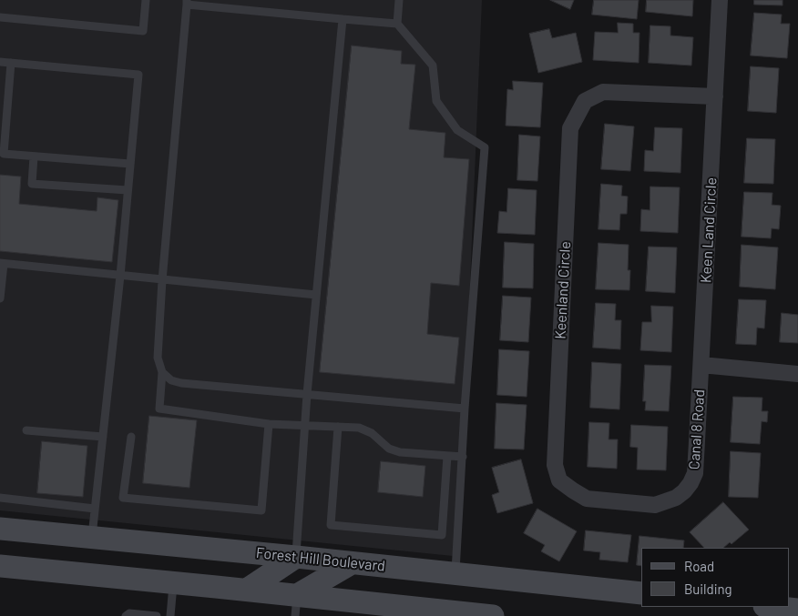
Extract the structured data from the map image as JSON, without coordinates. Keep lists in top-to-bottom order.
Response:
{
  "streets": {
    "main road": ["Forest Hill Boulevard"],
    "street": ["Keen Land Circle", "Keenland Circle", "Canal 8 Road"]
  },
  "crossings": [
    ["Keen Land Circle", "Keenland Circle"],
    ["Keen Land Circle", "Canal 8 Road"],
    ["Keenland Circle", "Canal 8 Road"]
  ],
  "legend": ["Road", "Building"]
}
